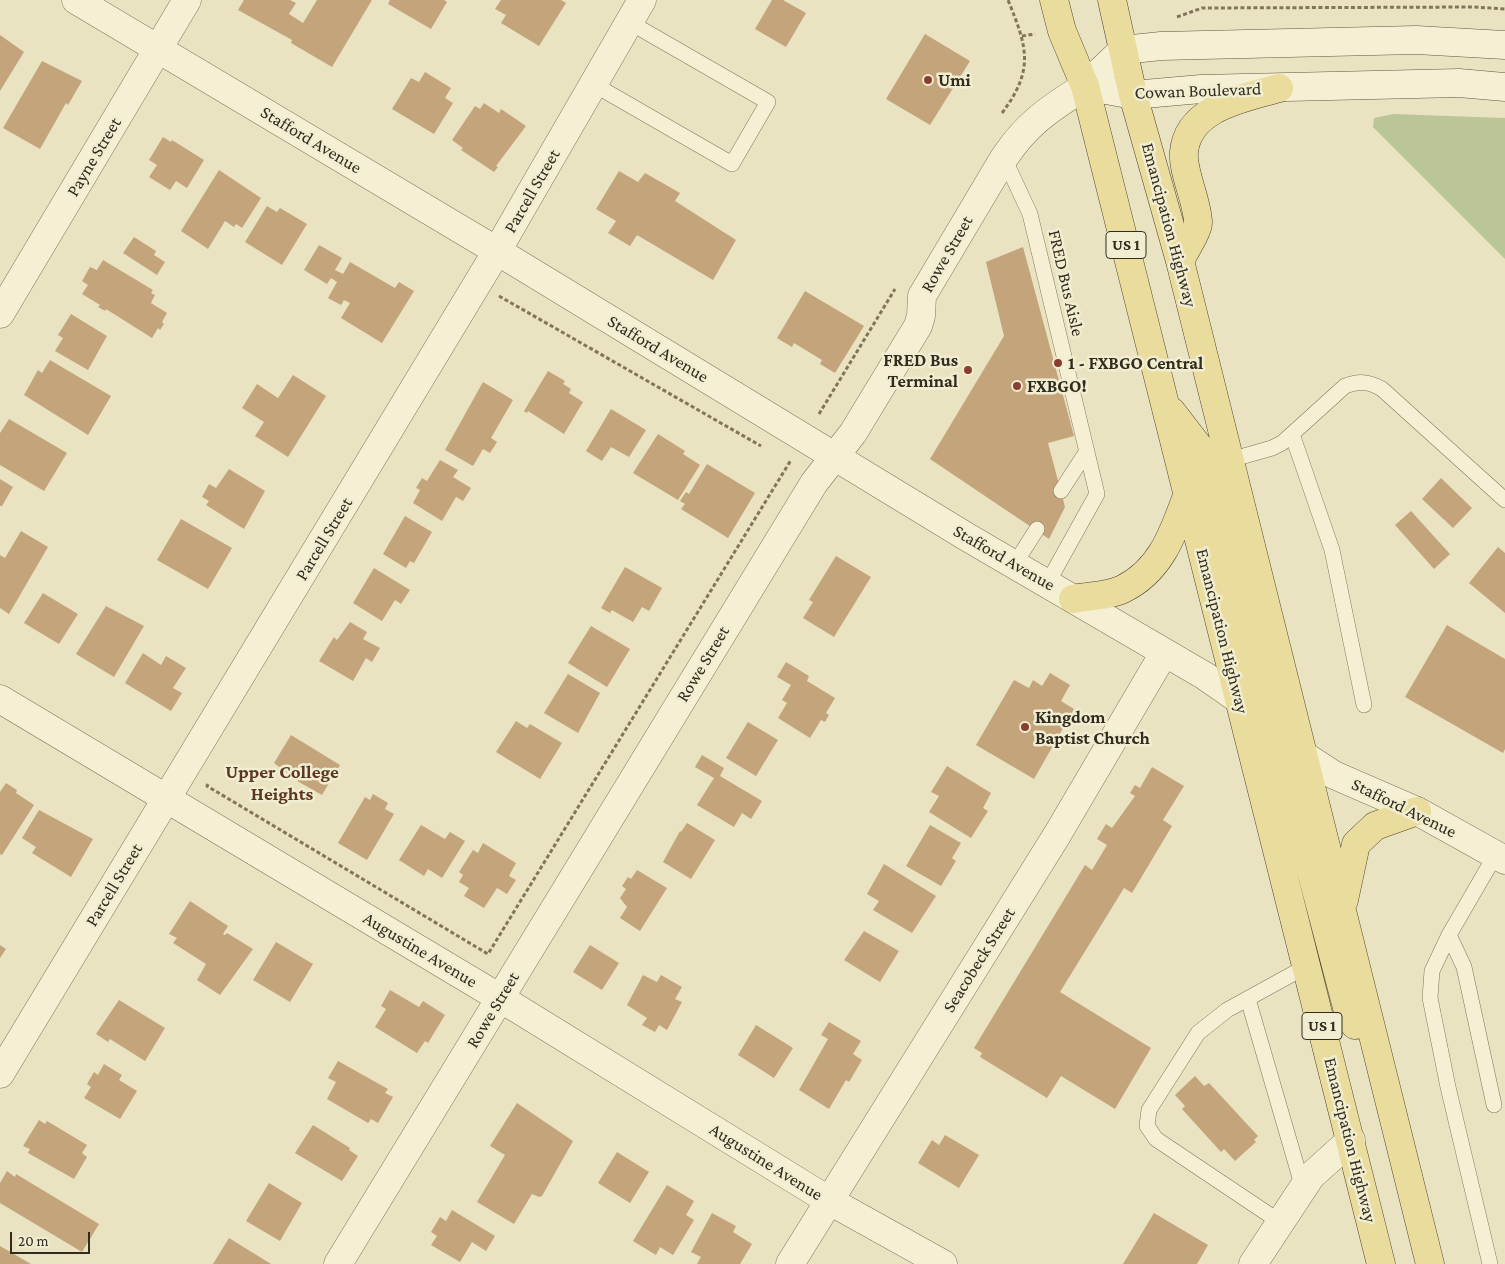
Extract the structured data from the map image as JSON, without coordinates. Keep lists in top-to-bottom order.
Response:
{
  "streets": {
    "main road": ["Emancipation Highway", "US 1"],
    "street": [
      "Cowan Boulevard",
      "Stafford Avenue",
      "Payne Street",
      "Parcell Street",
      "Rowe Street",
      "Augustine Avenue",
      "Seacobeck Street"
    ],
    "lane": ["FRED Bus Aisle"]
  },
  "crossings": [
    ["Cowan Boulevard", "Emancipation Highway"],
    ["Cowan Boulevard", "Rowe Street"],
    ["Stafford Avenue", "Payne Street"],
    ["Stafford Avenue", "Parcell Street"],
    ["Stafford Avenue", "Emancipation Highway"],
    ["Stafford Avenue", "Rowe Street"],
    ["Stafford Avenue", "FRED Bus Aisle"],
    ["Stafford Avenue", "Seacobeck Street"],
    ["Parcell Street", "Augustine Avenue"],
    ["Emancipation Highway", "Rowe Street"],
    ["Rowe Street", "FRED Bus Aisle"],
    ["Rowe Street", "Augustine Avenue"],
    ["Augustine Avenue", "Seacobeck Street"]
  ],
  "districts": ["Upper College Heights"],
  "places": [
    "Umi",
    "1 - FXBGO Central",
    "FRED Bus Terminal",
    "FXBGO!",
    "Kingdom Baptist Church"
  ],
  "scale_bar": "20 m"
}
